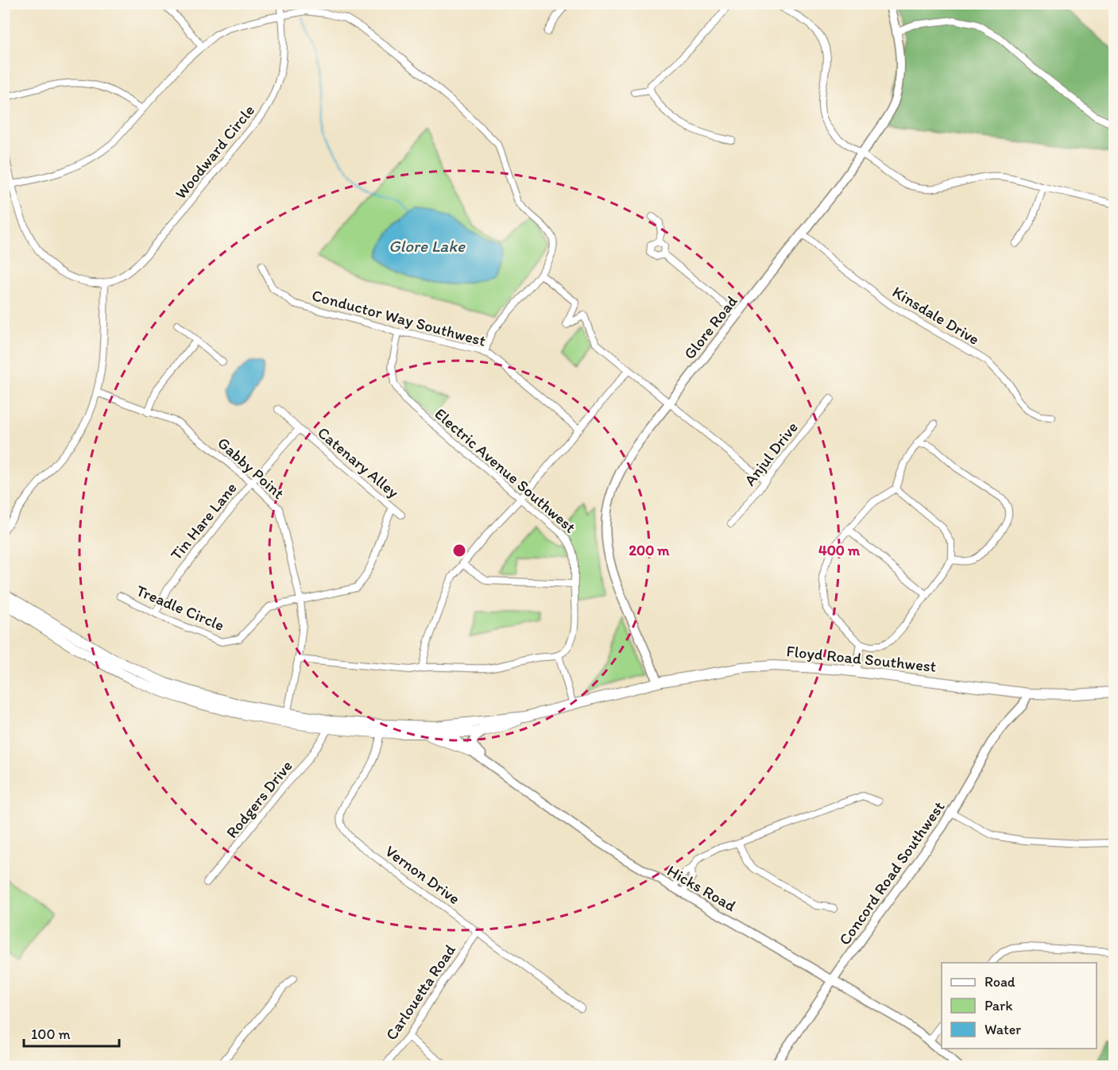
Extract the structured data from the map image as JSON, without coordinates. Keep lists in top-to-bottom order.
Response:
{
  "streets": {
    "main road": ["Floyd Road Southwest"],
    "street": [
      "Woodward Circle",
      "Kinsdale Drive",
      "Conductor Way Southwest",
      "Glore Road",
      "Anjul Drive",
      "Catenary Alley",
      "Gabby Point",
      "Electric Avenue Southwest",
      "Tin Hare Lane",
      "Treadle Circle",
      "Rodgers Drive",
      "Concord Road Southwest",
      "Vernon Drive",
      "Hicks Road",
      "Carlouetta Road"
    ]
  },
  "crossings": [
    ["Kinsdale Drive", "Glore Road"],
    ["Conductor Way Southwest", "Electric Avenue Southwest"],
    ["Glore Road", "Floyd Road Southwest"],
    ["Catenary Alley", "Tin Hare Lane"],
    ["Catenary Alley", "Treadle Circle"],
    ["Gabby Point", "Tin Hare Lane"],
    ["Gabby Point", "Treadle Circle"],
    ["Gabby Point", "Floyd Road Southwest"],
    ["Tin Hare Lane", "Treadle Circle"],
    ["Floyd Road Southwest", "Rodgers Drive"],
    ["Floyd Road Southwest", "Concord Road Southwest"],
    ["Floyd Road Southwest", "Vernon Drive"],
    ["Floyd Road Southwest", "Hicks Road"],
    ["Concord Road Southwest", "Hicks Road"],
    ["Vernon Drive", "Carlouetta Road"]
  ],
  "water": ["Glore Lake"],
  "legend": ["Road", "Park", "Water"],
  "scale_bar": "100 m",
  "rings": ["200 m", "400 m"]
}
